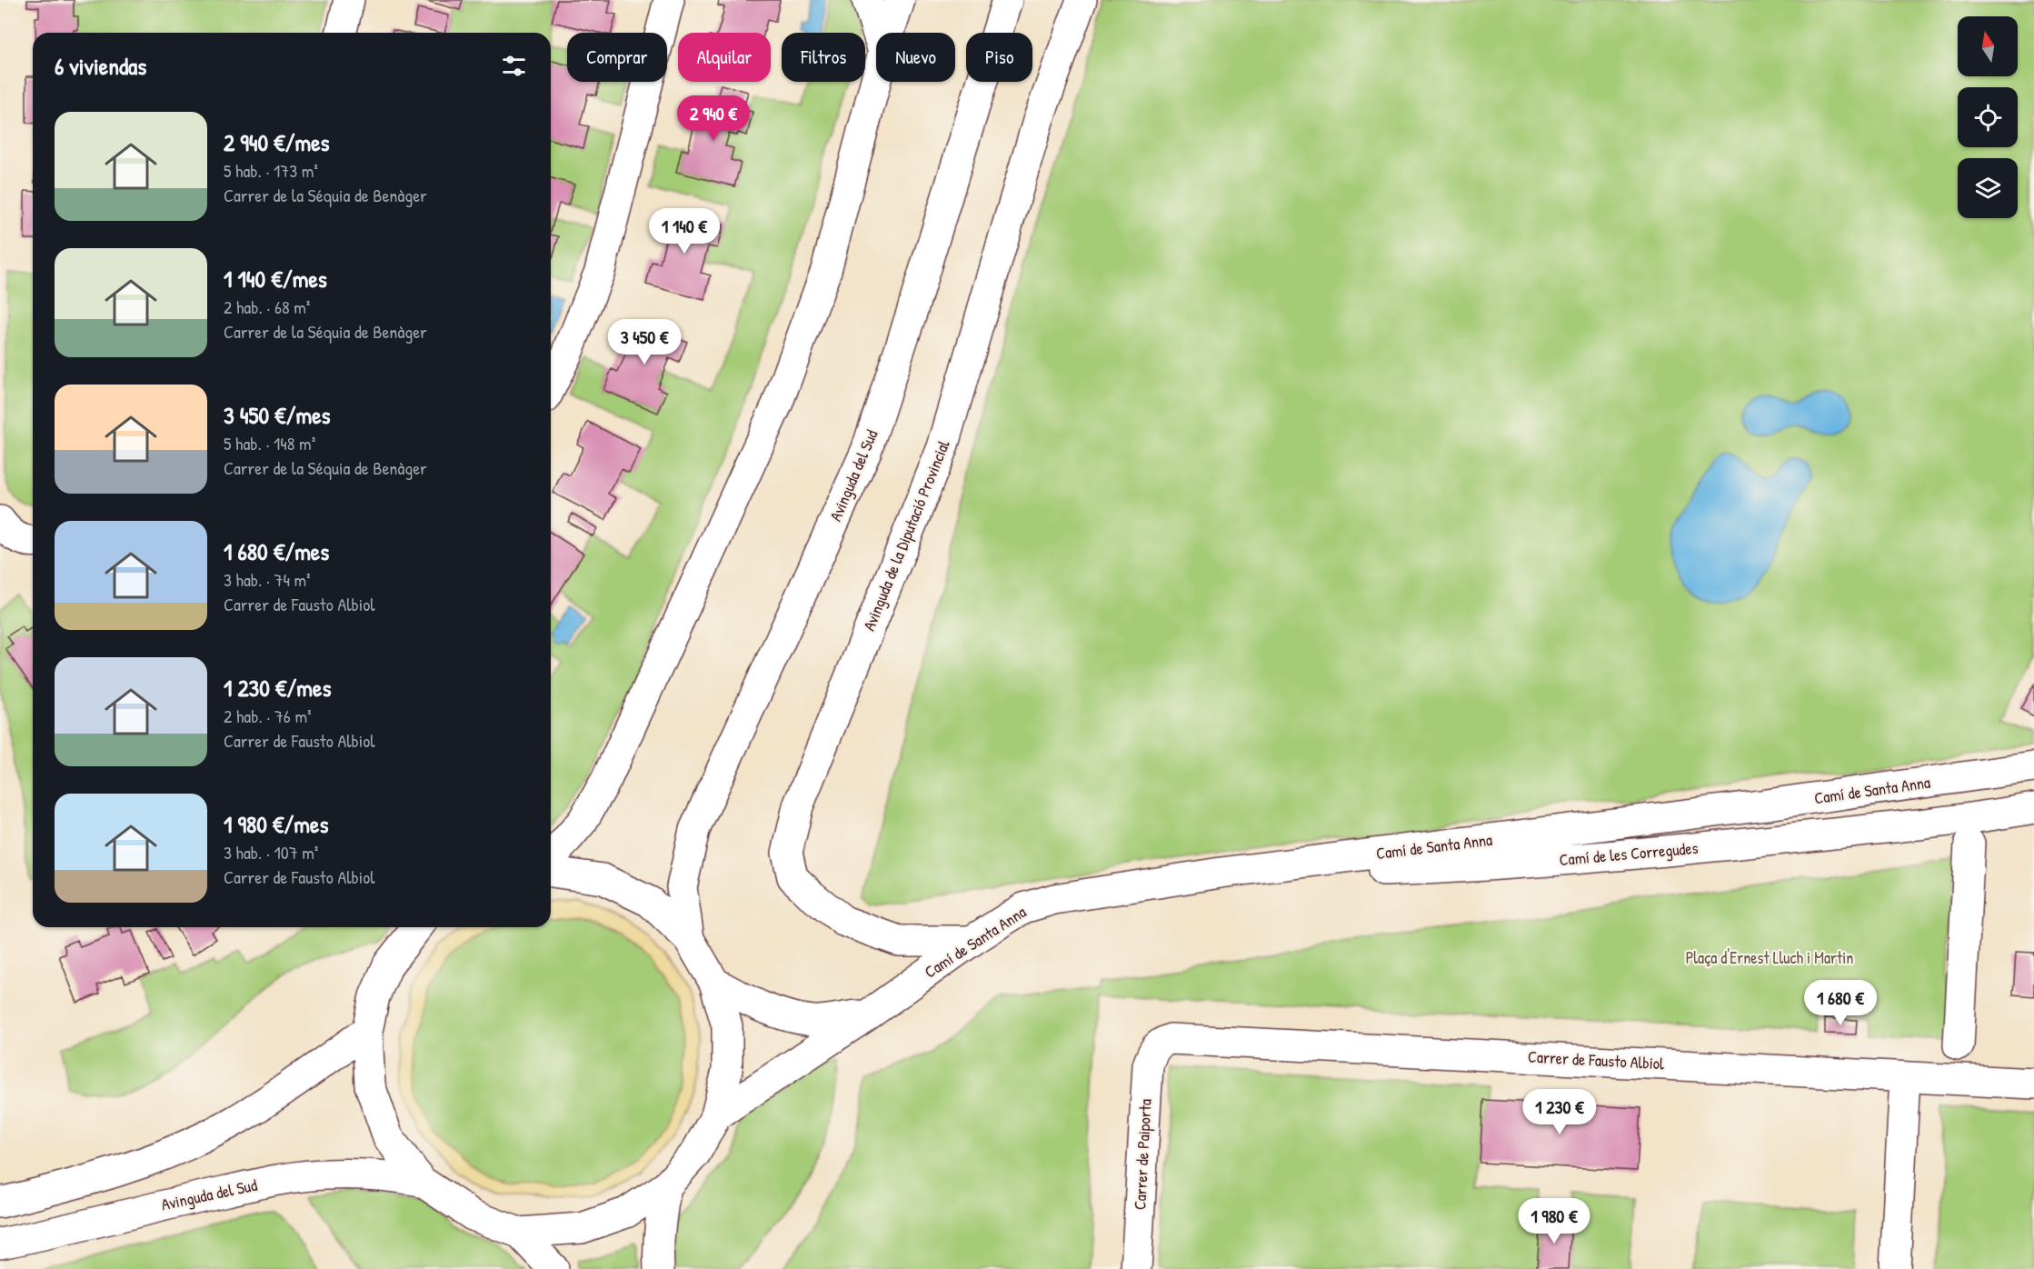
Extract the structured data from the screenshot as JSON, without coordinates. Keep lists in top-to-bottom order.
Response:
{
  "streets": {
    "street": [
      "Avinguda del Sud",
      "Avinguda de la Diputació Provincial",
      "Camí de Santa Anna",
      "Camí de les Corregudes",
      "Carrer de Fausto Albiol",
      "Carrer de Paiporta"
    ]
  },
  "crossings": [
    ["Avinguda de la Diputació Provincial", "Camí de Santa Anna"],
    ["Camí de Santa Anna", "Camí de les Corregudes"],
    ["Carrer de Fausto Albiol", "Carrer de Paiporta"]
  ],
  "parks": ["Plaça d'Ernest Lluch i Martin"],
  "north": "top",
  "page": {
    "chip": [
      "Comprar",
      "Alquilar",
      "Filtros",
      "Nuevo",
      "Piso"
    ],
    "heading": "6 viviendas",
    "price": [
      "2 940 €",
      "1 140 €",
      "3 450 €",
      "1 680 €",
      "1 230 €",
      "1 980 €"
    ],
    "list": [
      {
        "name": "2 940 €/mes",
        "note": "5 hab. · 173 m² · Carrer de la Séquia de Benàger"
      },
      {
        "name": "1 140 €/mes",
        "note": "2 hab. · 68 m² · Carrer de la Séquia de Benàger"
      },
      {
        "name": "3 450 €/mes",
        "note": "5 hab. · 148 m² · Carrer de la Séquia de Benàger"
      },
      {
        "name": "1 680 €/mes",
        "note": "3 hab. · 74 m² · Carrer de Fausto Albiol"
      },
      {
        "name": "1 230 €/mes",
        "note": "2 hab. · 76 m² · Carrer de Fausto Albiol"
      },
      {
        "name": "1 980 €/mes",
        "note": "3 hab. · 107 m² · Carrer de Fausto Albiol"
      }
    ]
  }
}
